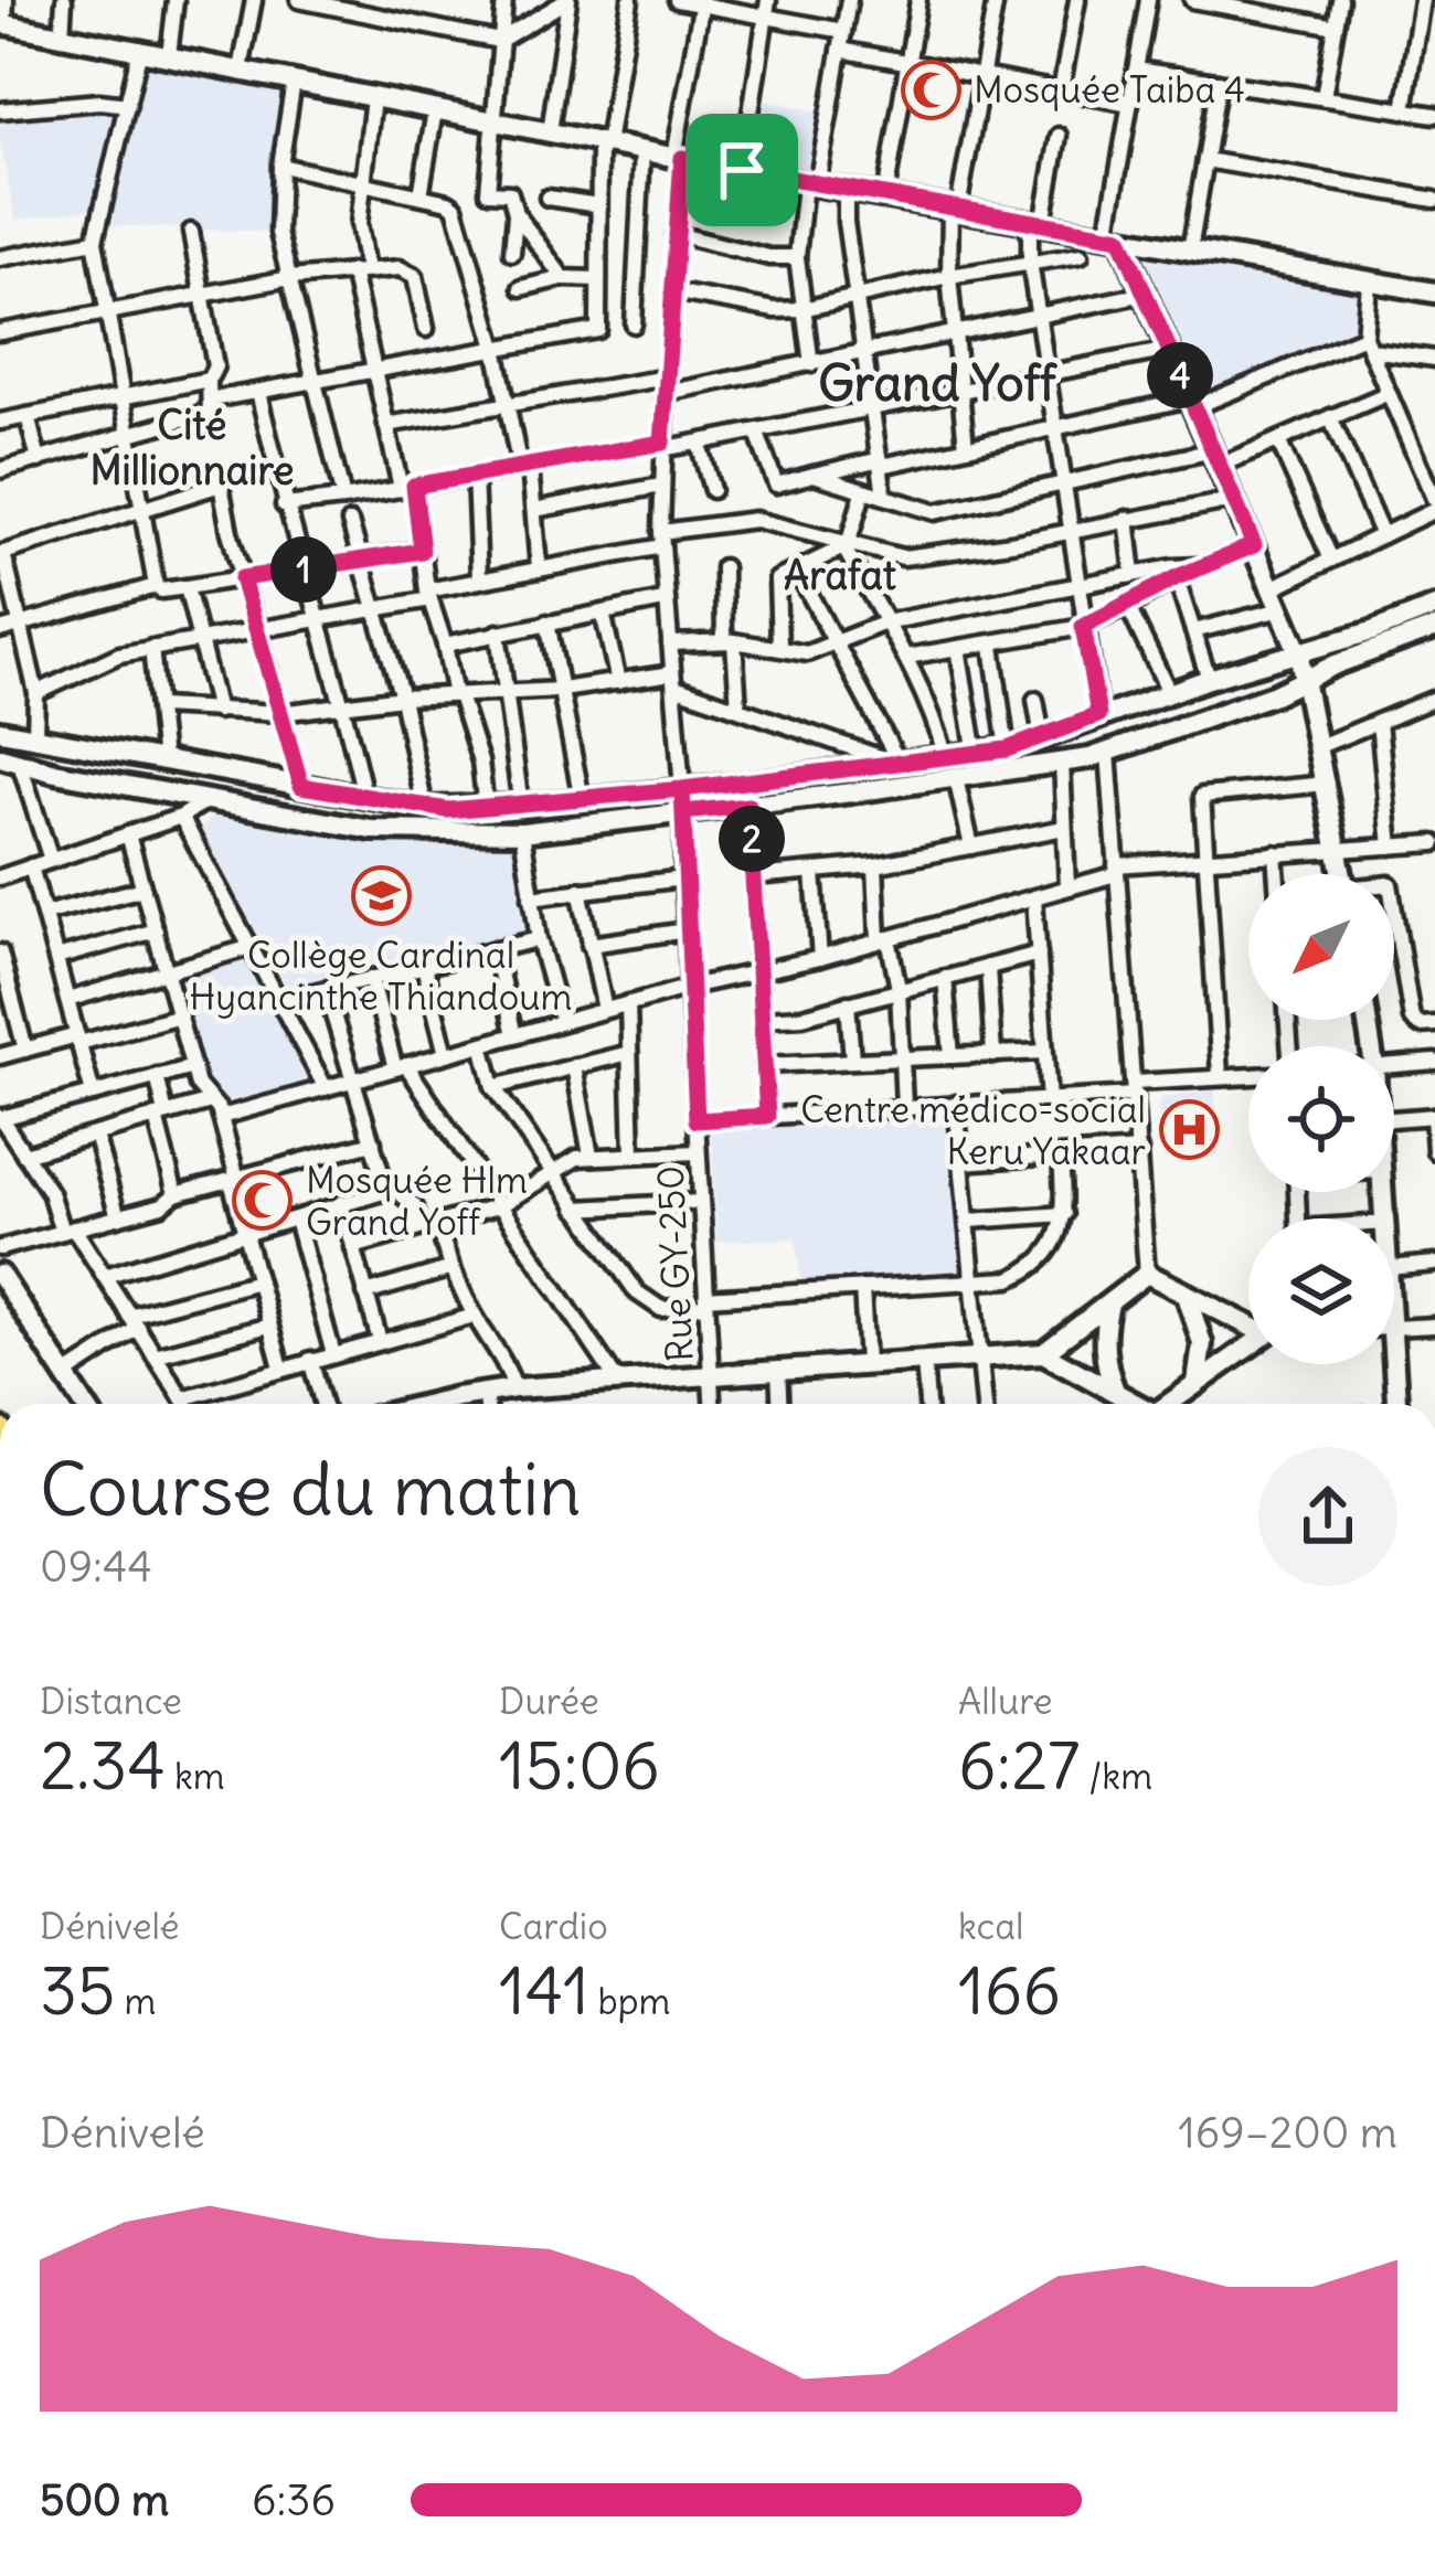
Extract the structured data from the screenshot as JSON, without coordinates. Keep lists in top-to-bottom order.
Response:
{
  "streets": {
    "street": ["Rue GY-250"]
  },
  "districts": ["Grand Yoff", "Cité Millionnaire", "Arafat"],
  "places": {
    "mosque": ["Mosquée Taiba 4", "Mosquée Hlm Grand Yoff"],
    "school or university": ["Collège Cardinal Hyancinthe Thiandoum"],
    "hospital": ["Centre médico-social Keru Yakaar"]
  },
  "north": "bottom left",
  "page": {
    "pins": ["4", "1", "2"],
    "heading": ["Course du matin", "09:44"],
    "stats": [
      ["Distance", "2.34 km"],
      ["Durée", "15:06"],
      ["Allure", "6:27 /km"],
      ["Dénivelé", "35 m"],
      ["Cardio", "141 bpm"],
      ["kcal", "166"]
    ],
    "chart": ["Dénivelé", "169–200 m"],
    "list": [
      {
        "name": "500 m",
        "note": "6:36"
      }
    ]
  }
}
